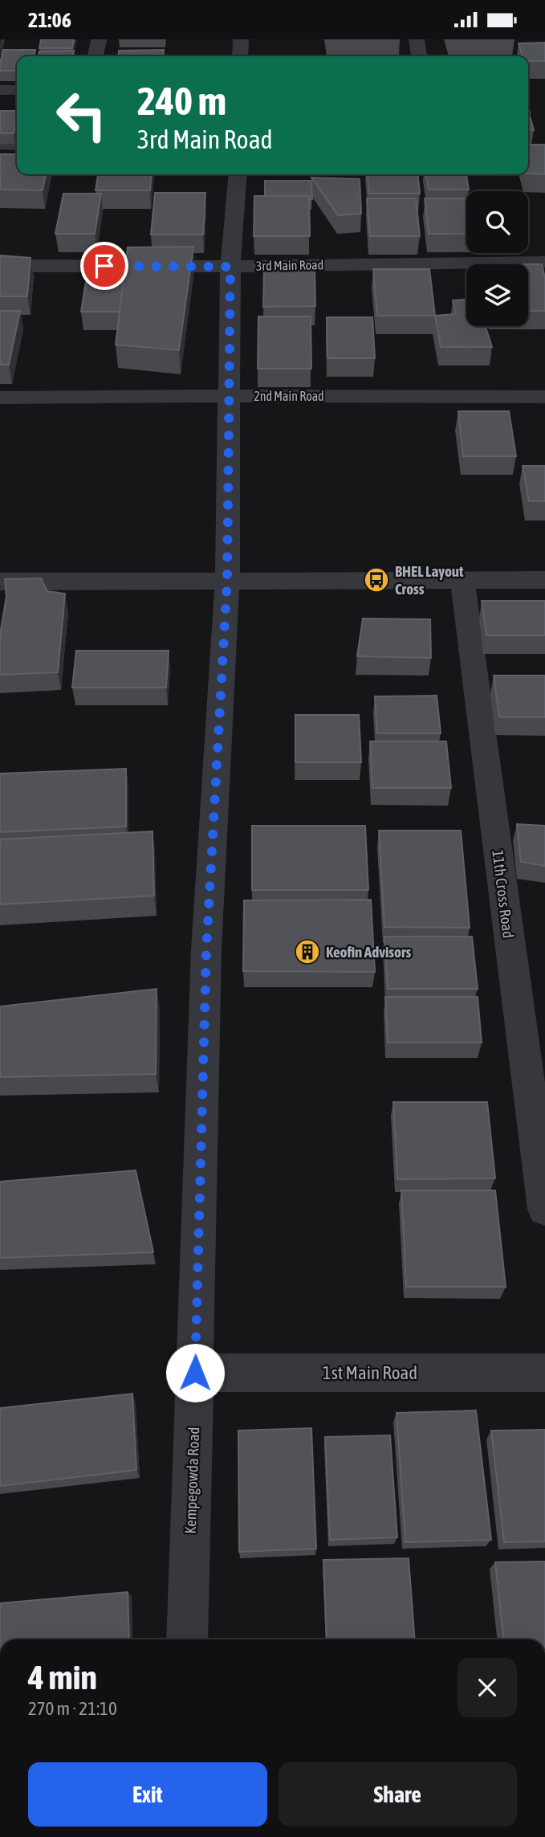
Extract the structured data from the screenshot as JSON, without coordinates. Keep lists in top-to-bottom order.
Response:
{
  "streets": {
    "street": [
      "3rd Main Road",
      "2nd Main Road",
      "11th Cross Road",
      "1st Main Road",
      "Kempegowda Road"
    ]
  },
  "crossings": [
    ["3rd Main Road", "Kempegowda Road"],
    ["2nd Main Road", "Kempegowda Road"],
    ["1st Main Road", "Kempegowda Road"]
  ],
  "places": {
    "bus stop": ["BHEL Layout Cross"],
    "building": ["Keofin Advisors"]
  },
  "page": {
    "status": "21:06",
    "turn": ["240 m", "3rd Main Road"],
    "heading": ["4 min", "270 m · 21:10"],
    "buttons": ["Exit", "Share"]
  }
}
